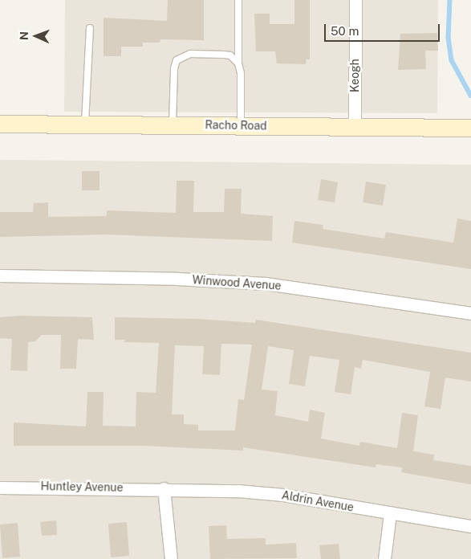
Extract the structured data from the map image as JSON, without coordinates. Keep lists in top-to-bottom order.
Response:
{
  "streets": {
    "street": [
      "Keogh",
      "Racho Road",
      "Winwood Avenue",
      "Huntley Avenue",
      "Aldrin Avenue"
    ]
  },
  "crossings": [
    ["Keogh", "Racho Road"],
    ["Huntley Avenue", "Aldrin Avenue"]
  ],
  "scale_bar": "50 m",
  "north": "left"
}
